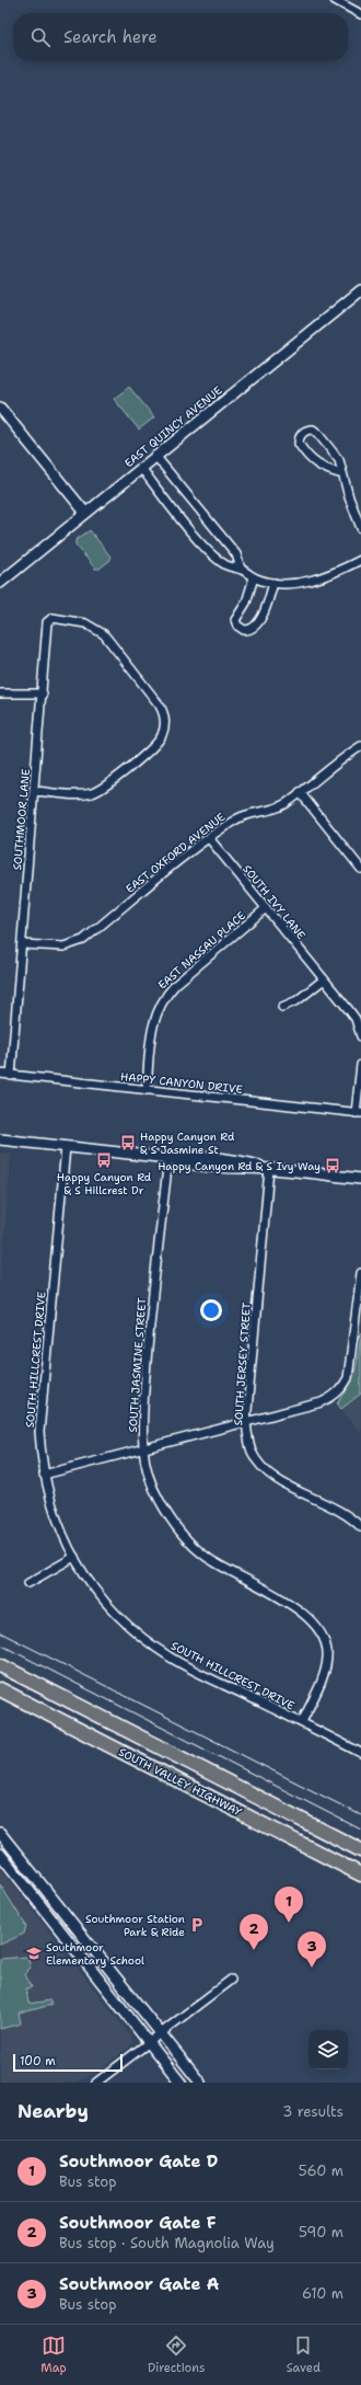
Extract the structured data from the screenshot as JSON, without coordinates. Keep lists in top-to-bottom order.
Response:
{
  "streets": {
    "highway": ["SOUTH VALLEY HIGHWAY"],
    "street": [
      "EAST QUINCY AVENUE",
      "SOUTHMOOR LANE",
      "EAST OXFORD AVENUE",
      "SOUTH IVY LANE",
      "EAST NASSAU PLACE",
      "HAPPY CANYON DRIVE",
      "SOUTH HILLCREST DRIVE",
      "SOUTH JERSEY STREET",
      "SOUTH JASMINE STREET"
    ]
  },
  "crossings": [
    ["SOUTHMOOR LANE", "EAST OXFORD AVENUE"],
    ["SOUTHMOOR LANE", "HAPPY CANYON DRIVE"],
    ["EAST OXFORD AVENUE", "SOUTH IVY LANE"],
    ["SOUTH IVY LANE", "EAST NASSAU PLACE"],
    ["EAST NASSAU PLACE", "HAPPY CANYON DRIVE"],
    ["SOUTH HILLCREST DRIVE", "SOUTH JASMINE STREET"]
  ],
  "places": {
    "bus stop": ["Happy Canyon Rd & S Jasmine St", "Happy Canyon Rd & S Hillcrest Dr", "Happy Canyon Rd & S Ivy Way"],
    "parking": ["Southmoor Station Park & Ride"],
    "school or university": ["Southmoor Elementary School"]
  },
  "scale_bar": "100 m",
  "page": {
    "search": "Search here",
    "pins": ["1", "2", "3"],
    "scale": "100 m",
    "heading": ["Nearby", "3 results"],
    "list": [
      {
        "mark": "1",
        "name": "Southmoor Gate D",
        "note": "Bus stop",
        "value": "560 m"
      },
      {
        "mark": "2",
        "name": "Southmoor Gate F",
        "note": "Bus stop · South Magnolia Way",
        "value": "590 m"
      },
      {
        "mark": "3",
        "name": "Southmoor Gate A",
        "note": "Bus stop",
        "value": "610 m"
      }
    ],
    "nav": ["Map", "Directions", "Saved"]
  }
}
